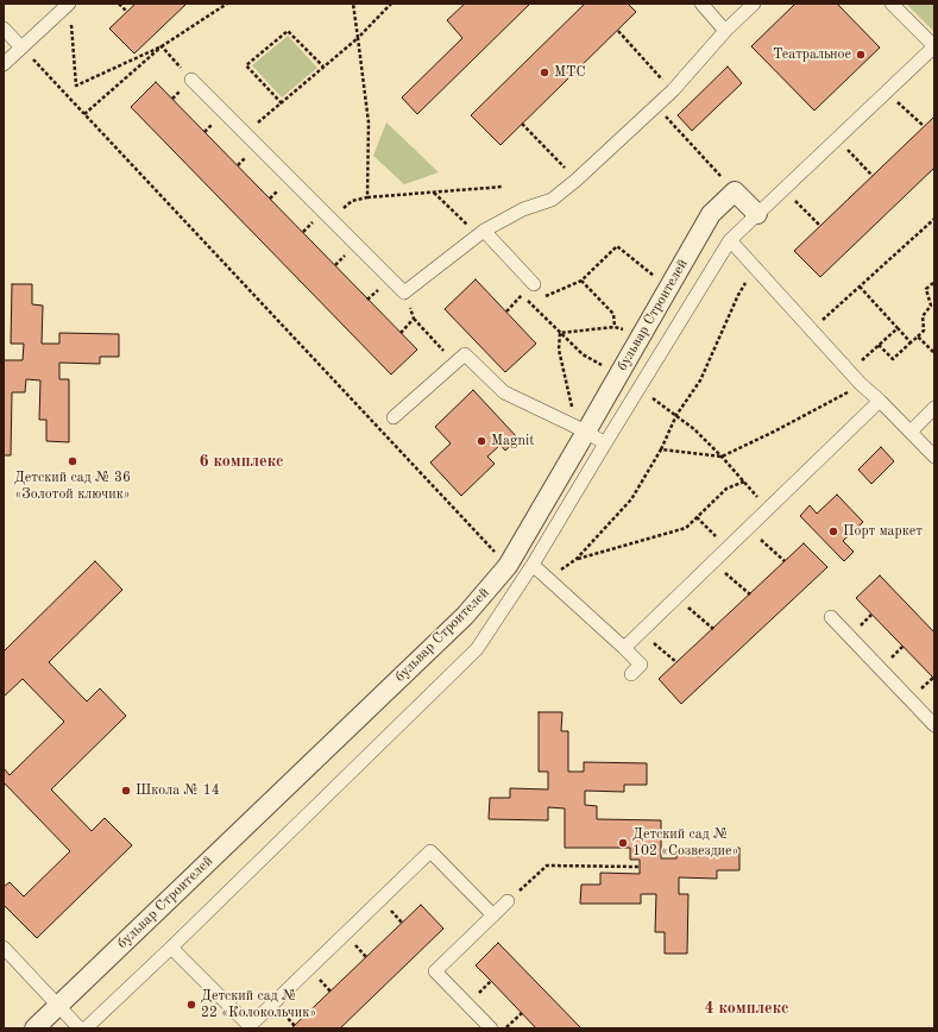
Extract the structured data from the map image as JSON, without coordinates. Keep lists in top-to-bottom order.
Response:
{
  "streets": {
    "street": ["бульвар Строителей"]
  },
  "districts": ["6 комплекс", "4 комплекс"],
  "places": [
    "Театральное",
    "МТС",
    "Magnit",
    "Детский сад № 36 «Золотой ключик»",
    "Порт маркет",
    "Школа № 14",
    "Детский сад № 102 «Созвездие»",
    "Детский сад № 22 «Колокольчик»"
  ]
}
